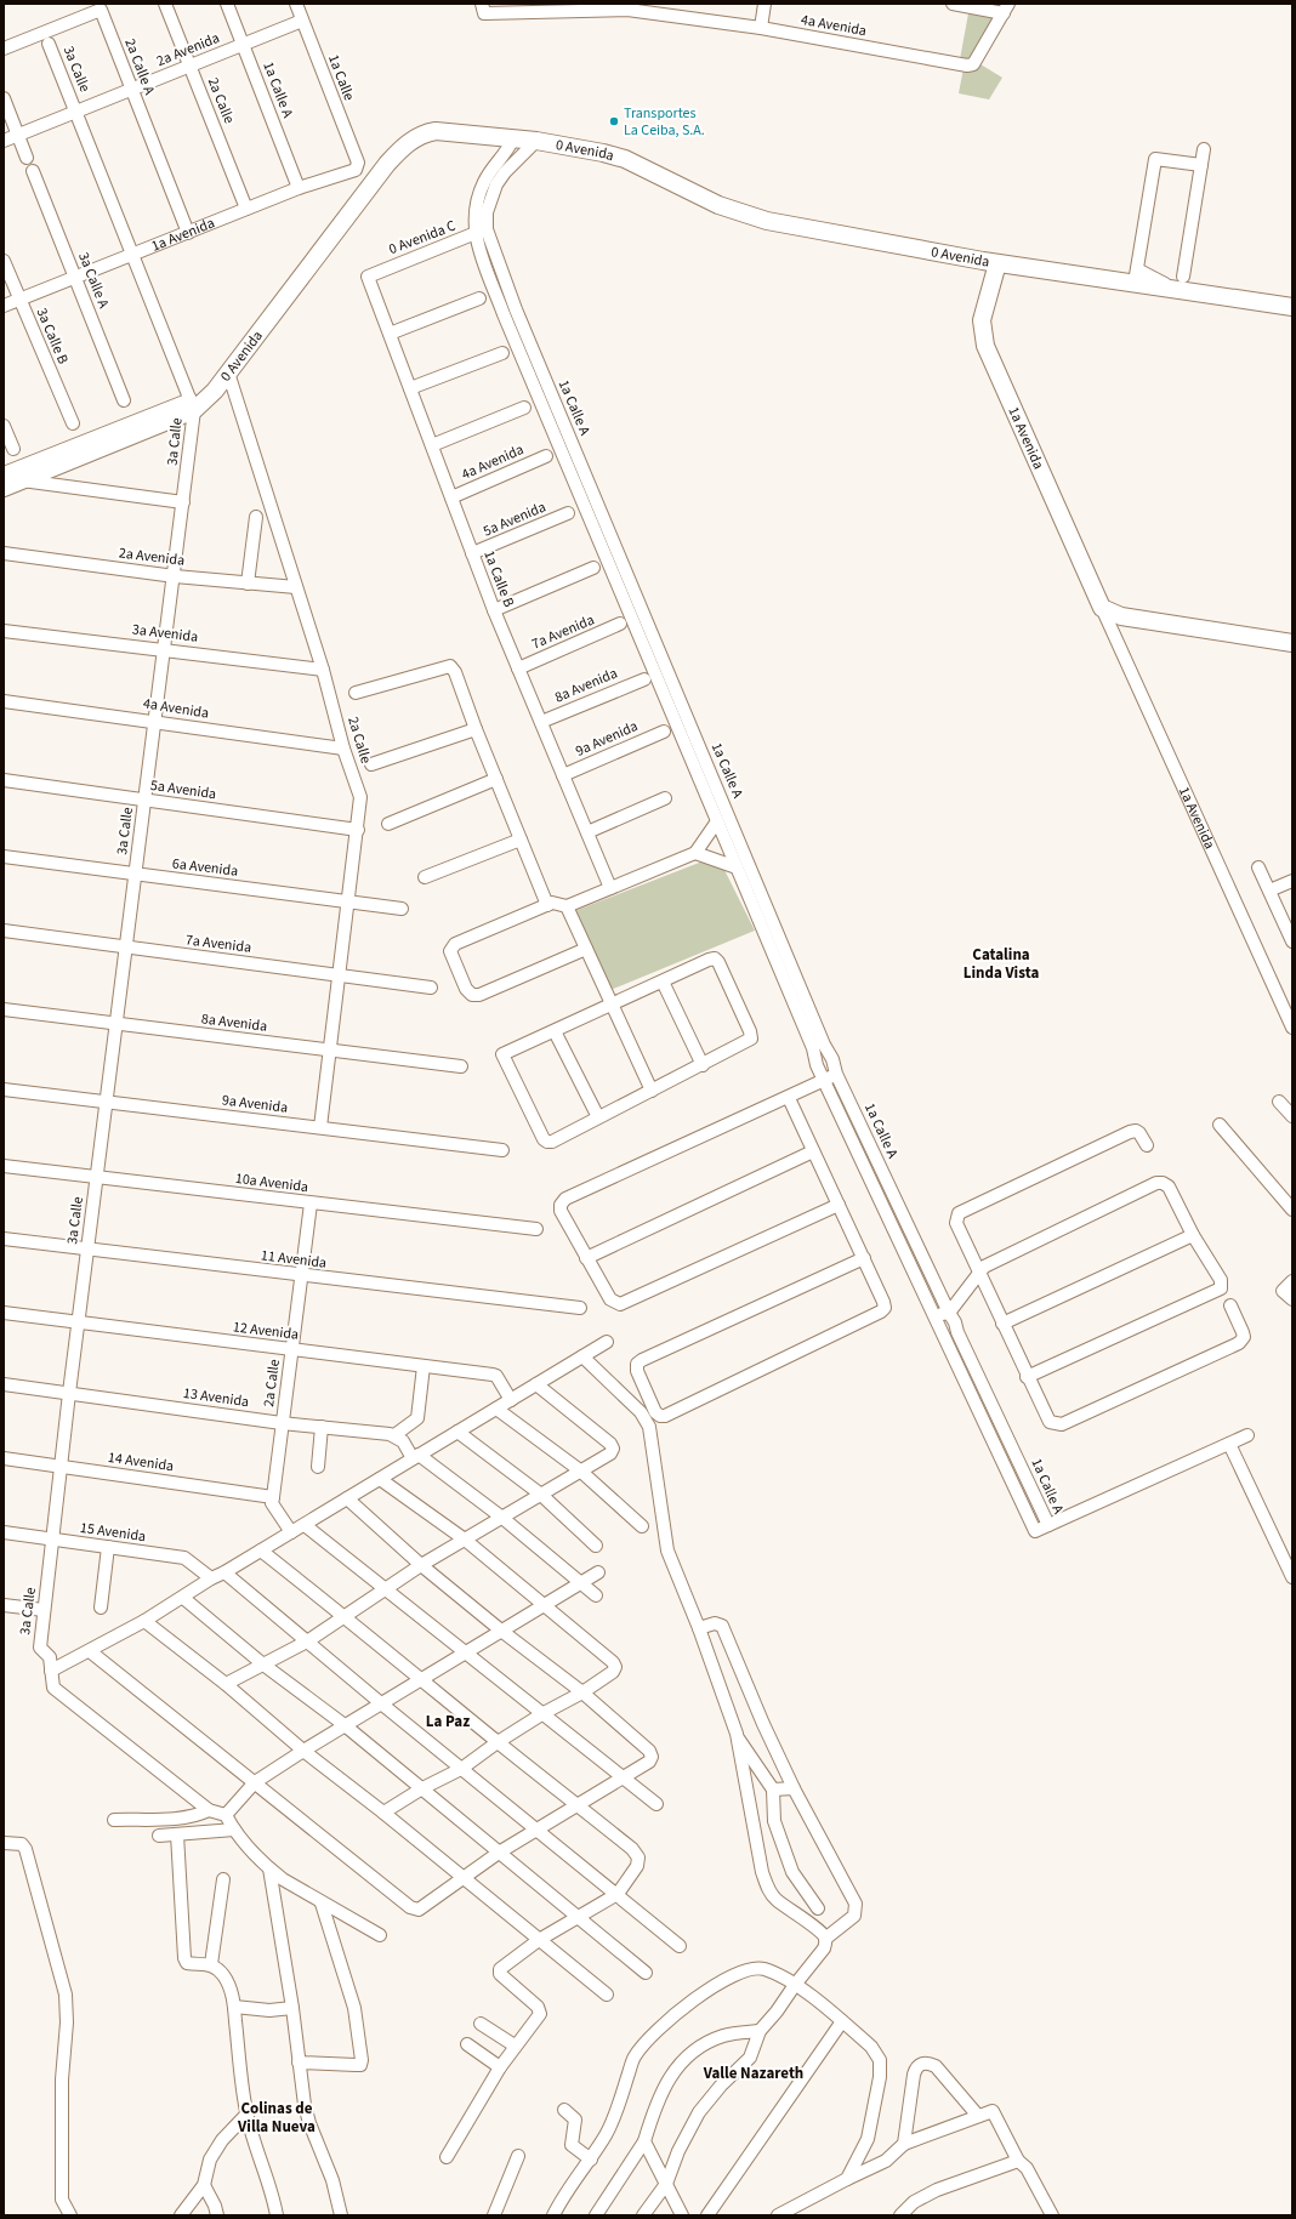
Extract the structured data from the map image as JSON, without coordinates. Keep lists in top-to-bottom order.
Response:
{
  "streets": {
    "street": [
      "4a Avenida",
      "2a Avenida",
      "2a Calle A",
      "3a Calle",
      "1a Calle",
      "1a Calle A",
      "2a Calle",
      "0 Avenida",
      "1a Avenida",
      "0 Avenida C",
      "3a Calle A",
      "3a Calle B",
      "5a Avenida",
      "1a Calle B",
      "7a Avenida",
      "3a Avenida",
      "8a Avenida",
      "9a Avenida",
      "6a Avenida",
      "10a Avenida",
      "11 Avenida",
      "12 Avenida",
      "13 Avenida",
      "14 Avenida",
      "15 Avenida"
    ]
  },
  "crossings": [
    ["4a Avenida", "3a Calle"],
    ["4a Avenida", "2a Calle"],
    ["4a Avenida", "1a Calle B"],
    ["2a Avenida", "2a Calle A"],
    ["2a Avenida", "3a Calle"],
    ["2a Avenida", "1a Calle"],
    ["2a Avenida", "1a Calle A"],
    ["2a Avenida", "2a Calle"],
    ["2a Calle A", "1a Avenida"],
    ["3a Calle", "0 Avenida"],
    ["3a Calle", "1a Avenida"],
    ["3a Calle", "5a Avenida"],
    ["3a Calle", "7a Avenida"],
    ["3a Calle", "3a Avenida"],
    ["3a Calle", "8a Avenida"],
    ["3a Calle", "9a Avenida"],
    ["3a Calle", "6a Avenida"],
    ["3a Calle", "10a Avenida"],
    ["3a Calle", "11 Avenida"],
    ["3a Calle", "12 Avenida"],
    ["3a Calle", "13 Avenida"],
    ["3a Calle", "14 Avenida"],
    ["3a Calle", "15 Avenida"],
    ["1a Calle", "1a Avenida"],
    ["1a Calle A", "0 Avenida"],
    ["1a Calle A", "1a Avenida"],
    ["1a Calle A", "0 Avenida C"],
    ["2a Calle", "0 Avenida"],
    ["2a Calle", "1a Avenida"],
    ["2a Calle", "5a Avenida"],
    ["2a Calle", "7a Avenida"],
    ["2a Calle", "3a Avenida"],
    ["2a Calle", "8a Avenida"],
    ["2a Calle", "9a Avenida"],
    ["2a Calle", "6a Avenida"],
    ["2a Calle", "10a Avenida"],
    ["2a Calle", "11 Avenida"],
    ["2a Calle", "12 Avenida"],
    ["2a Calle", "13 Avenida"],
    ["2a Calle", "14 Avenida"],
    ["0 Avenida", "1a Avenida"],
    ["1a Avenida", "3a Calle A"],
    ["1a Avenida", "3a Calle B"],
    ["0 Avenida C", "1a Calle B"],
    ["5a Avenida", "1a Calle B"],
    ["1a Calle B", "7a Avenida"],
    ["1a Calle B", "8a Avenida"],
    ["1a Calle B", "9a Avenida"]
  ],
  "districts": [
    "Catalina Linda Vista",
    "La Paz",
    "Valle Nazareth",
    "Colinas de Villa Nueva"
  ],
  "places": ["Transportes La Ceiba, S.A."]
}
